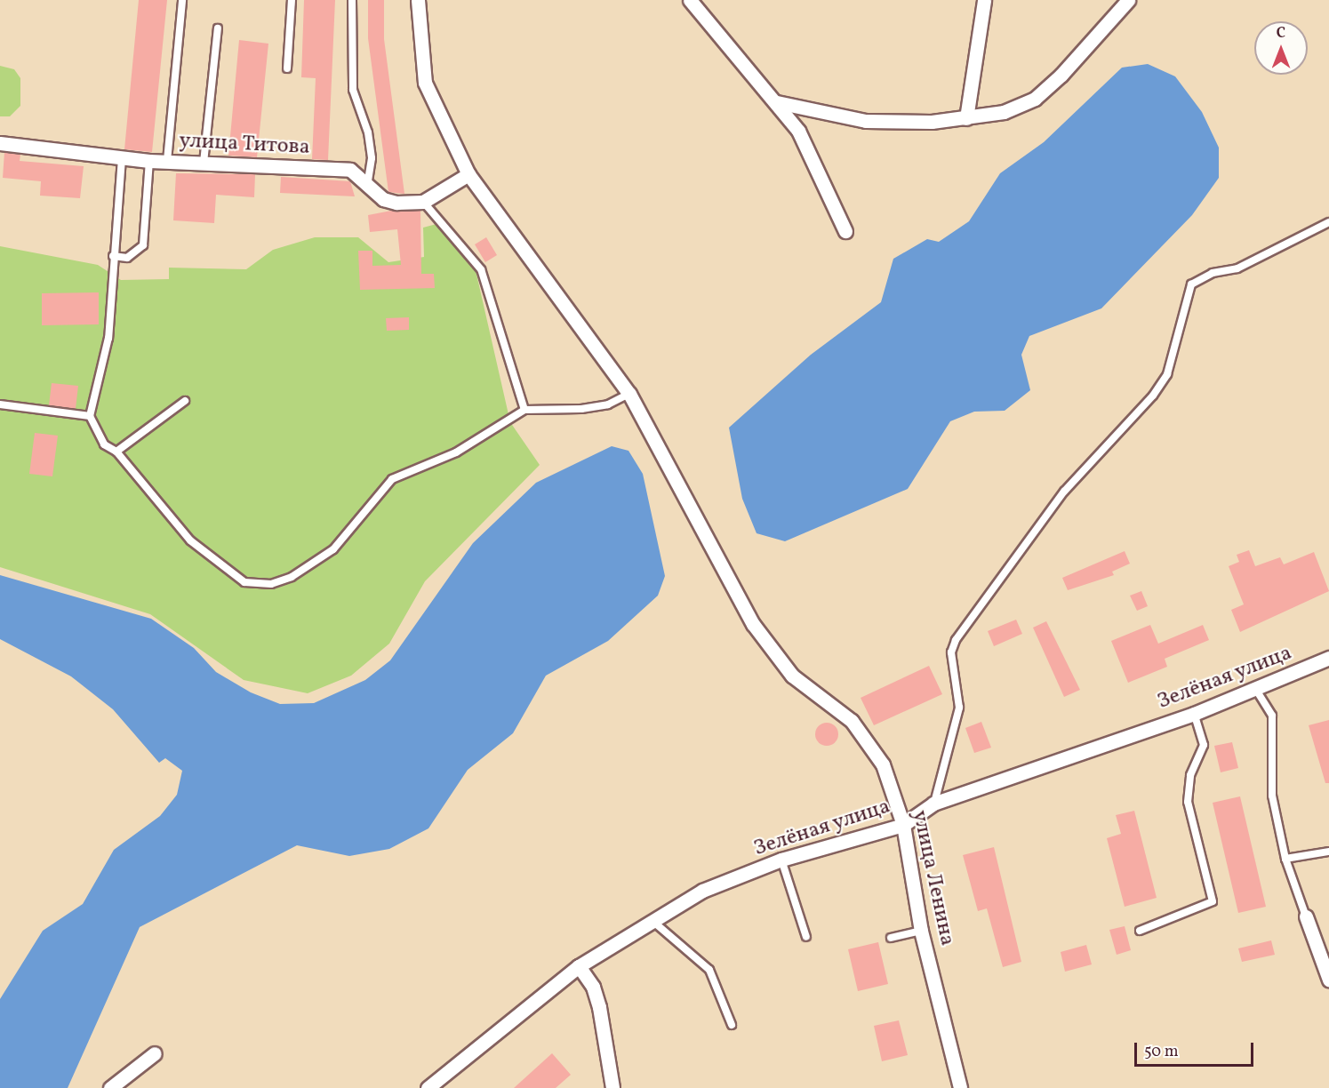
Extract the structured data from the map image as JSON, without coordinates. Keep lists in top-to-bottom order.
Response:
{
  "streets": {
    "street": ["улица Титова", "Зелёная улица", "улица Ленина"]
  },
  "crossings": [
    ["Зелёная улица", "улица Ленина"]
  ],
  "scale_bar": "50 m",
  "north": "top"
}
